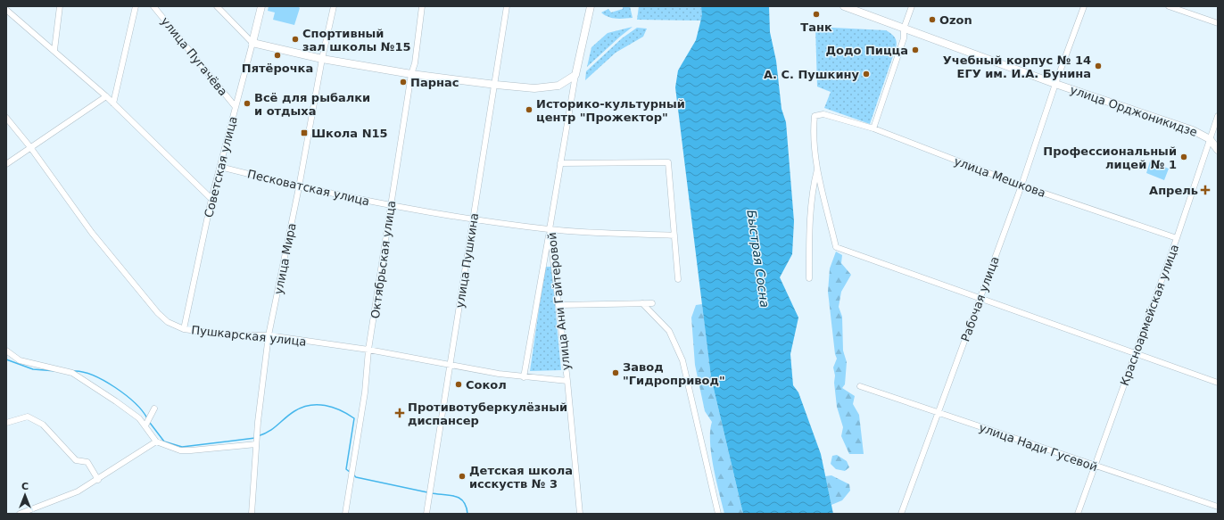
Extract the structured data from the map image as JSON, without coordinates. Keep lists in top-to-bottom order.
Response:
{
  "streets": {
    "main road": ["улица Орджоникидзе", "Советская улица", "улица Ани Гайтеровой"],
    "street": [
      "улица Пугачёва",
      "улица Мешкова",
      "Песковатская улица",
      "улица Мира",
      "Октябрьская улица",
      "улица Пушкина",
      "Рабочая улица",
      "Красноармейская улица",
      "Пушкарская улица",
      "улица Нади Гусевой"
    ]
  },
  "crossings": [
    ["улица Пугачёва", "Советская улица"],
    ["улица Орджоникидзе", "Рабочая улица"],
    ["улица Орджоникидзе", "Красноармейская улица"],
    ["Советская улица", "Песковатская улица"],
    ["Советская улица", "Пушкарская улица"],
    ["улица Мешкова", "Рабочая улица"],
    ["улица Мешкова", "Красноармейская улица"],
    ["Песковатская улица", "улица Мира"],
    ["Песковатская улица", "Октябрьская улица"],
    ["Песковатская улица", "улица Пушкина"],
    ["Песковатская улица", "улица Ани Гайтеровой"],
    ["улица Мира", "Пушкарская улица"],
    ["Октябрьская улица", "Пушкарская улица"],
    ["улица Пушкина", "Пушкарская улица"],
    ["Рабочая улица", "улица Нади Гусевой"],
    ["улица Ани Гайтеровой", "Пушкарская улица"],
    ["Красноармейская улица", "улица Нади Гусевой"]
  ],
  "water": ["Быстрая Сосна"],
  "places": {
    "other": [
      "Танк",
      "Ozon",
      "Спортивный зал школы №15",
      "Додо Пицца",
      "Пятёрочка",
      "Учебный корпус № 14 ЕГУ им. И.А. Бунина",
      "А. С. Пушкину",
      "Парнас",
      "Всё для рыбалки и отдыха",
      "Историко-культурный центр \"Прожектор\"",
      "Профессиональный лицей № 1",
      "Завод \"Гидропривод\"",
      "Сокол",
      "Детская школа исскуств № 3"
    ],
    "transit": ["Школа N15"],
    "health": ["Апрель", "Противотуберкулёзный диспансер"]
  },
  "north": "top"
}
